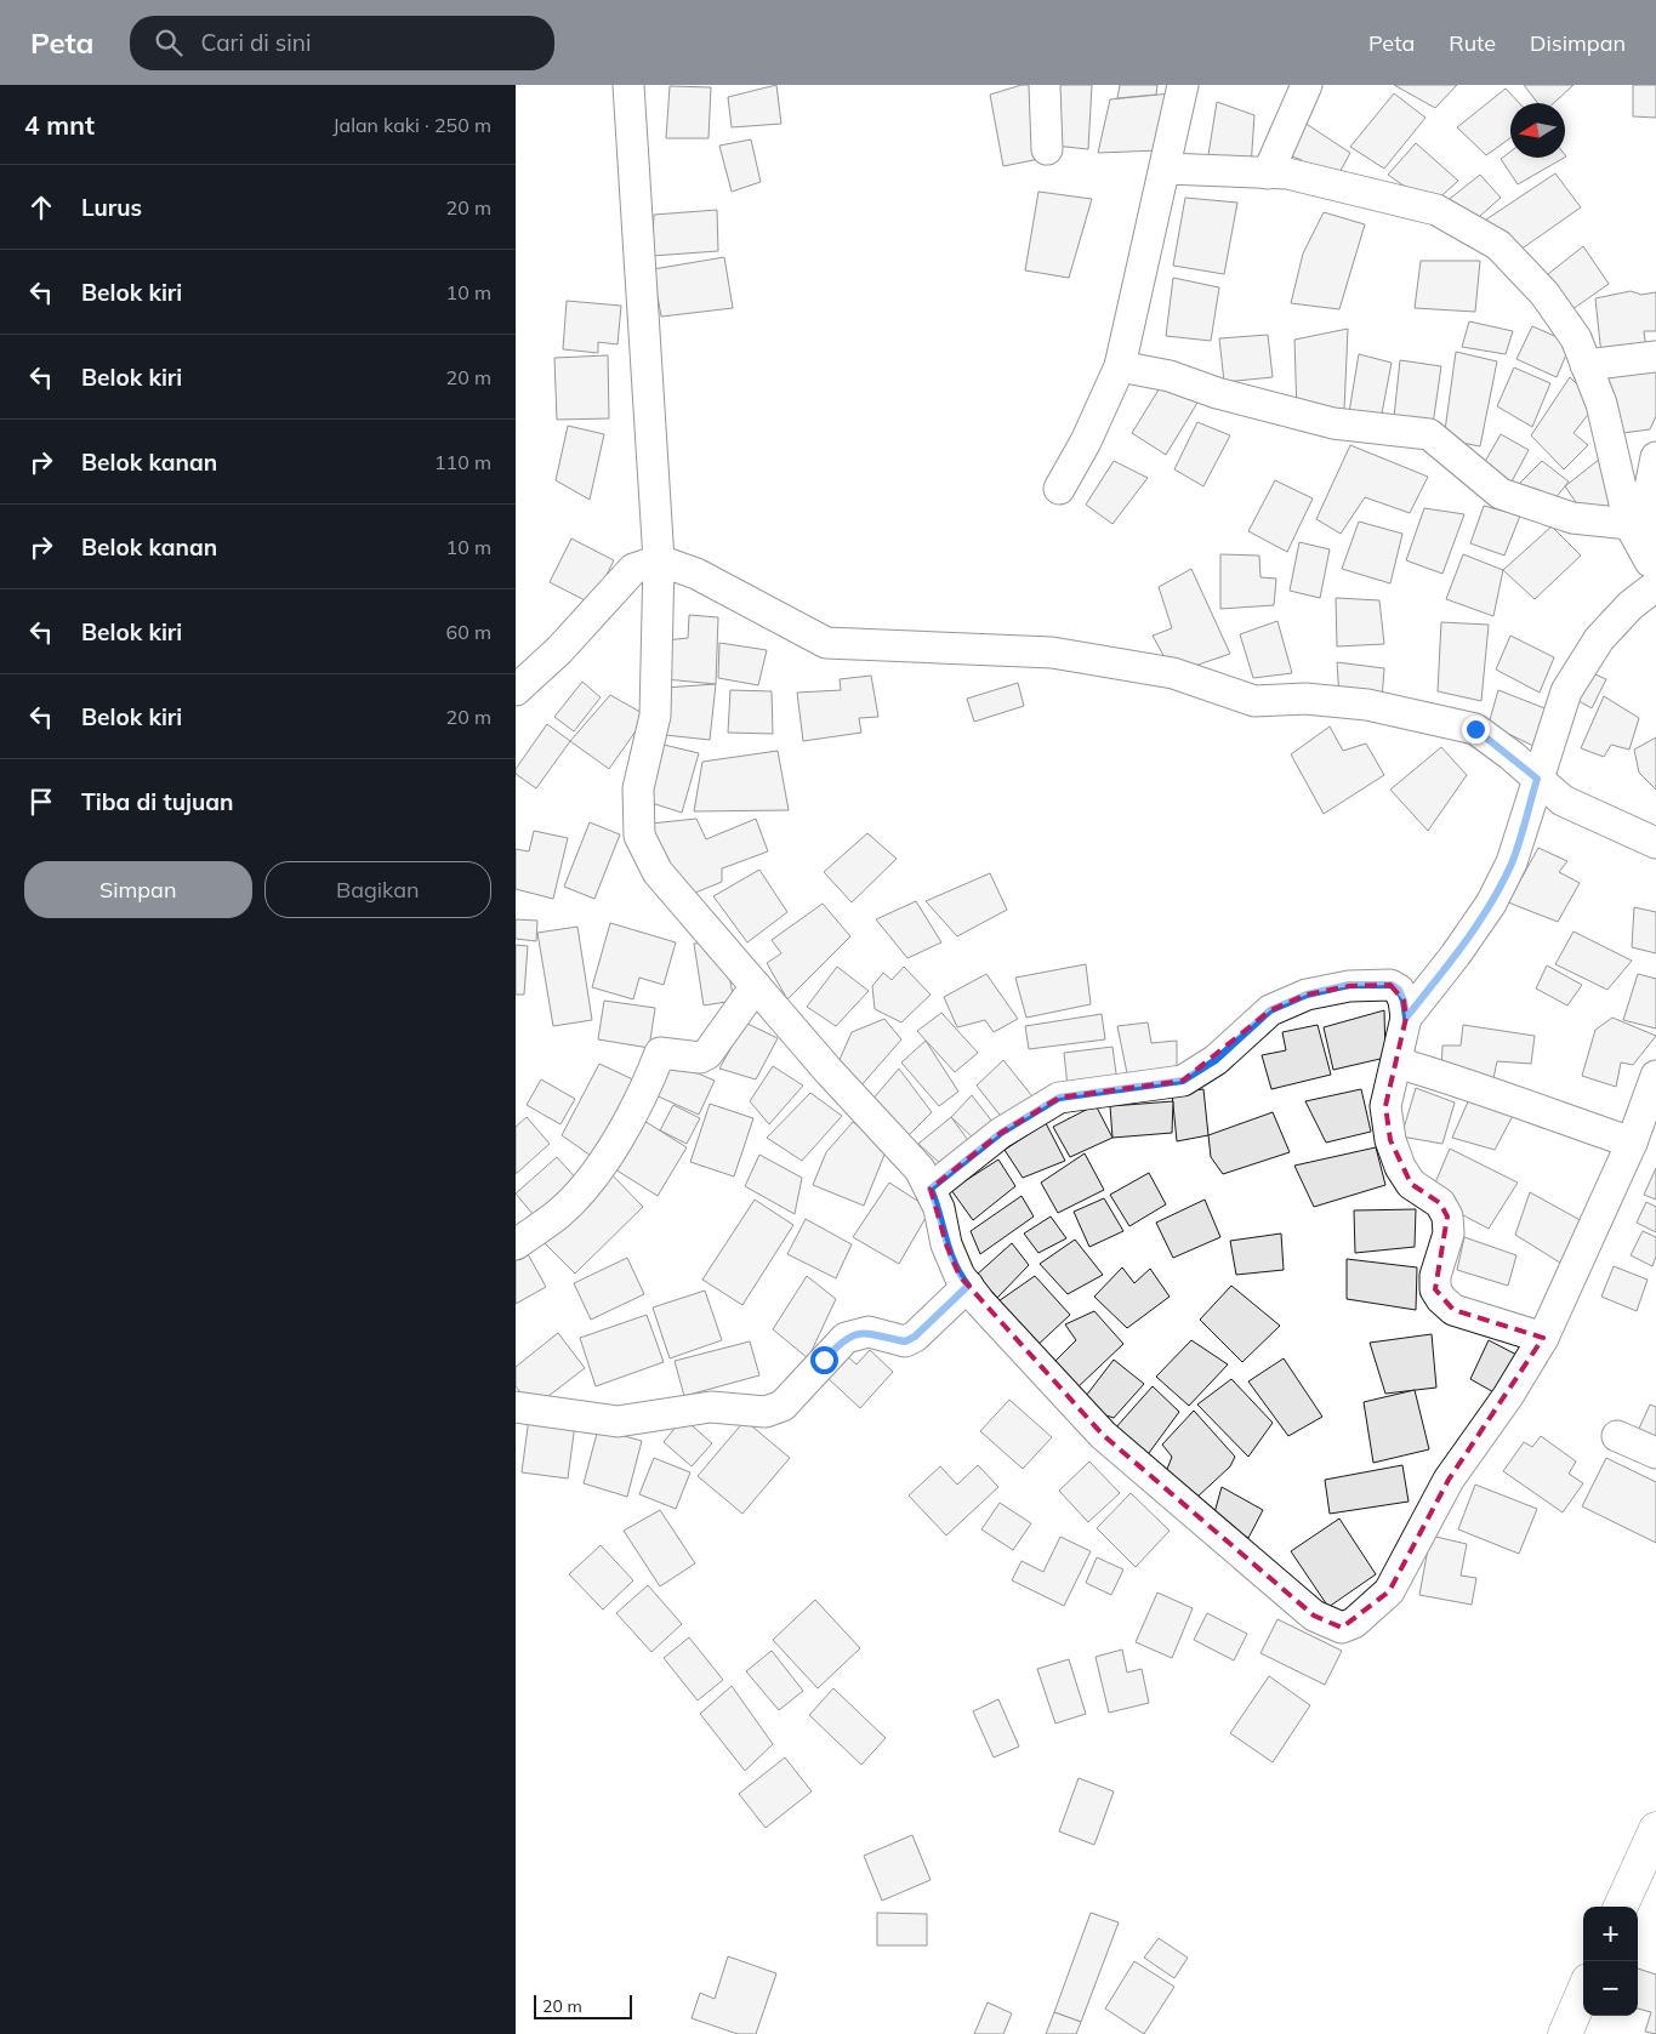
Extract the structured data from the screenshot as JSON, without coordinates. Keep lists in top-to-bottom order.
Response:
{
  "scale_bar": "20 m",
  "north": "left",
  "page": {
    "header": "Peta",
    "search": "Cari di sini",
    "nav": ["Peta", "Rute", "Disimpan"],
    "heading": ["4 mnt", "Jalan kaki · 250 m"],
    "list": [
      ["Lurus", "20 m"],
      ["Belok kiri", "10 m"],
      ["Belok kiri", "20 m"],
      ["Belok kanan", "110 m"],
      ["Belok kanan", "10 m"],
      ["Belok kiri", "60 m"],
      ["Belok kiri", "20 m"],
      "Tiba di tujuan"
    ],
    "buttons": ["Simpan", "Bagikan"],
    "map_buttons": ["+", "−"],
    "scale": "20 m"
  }
}
